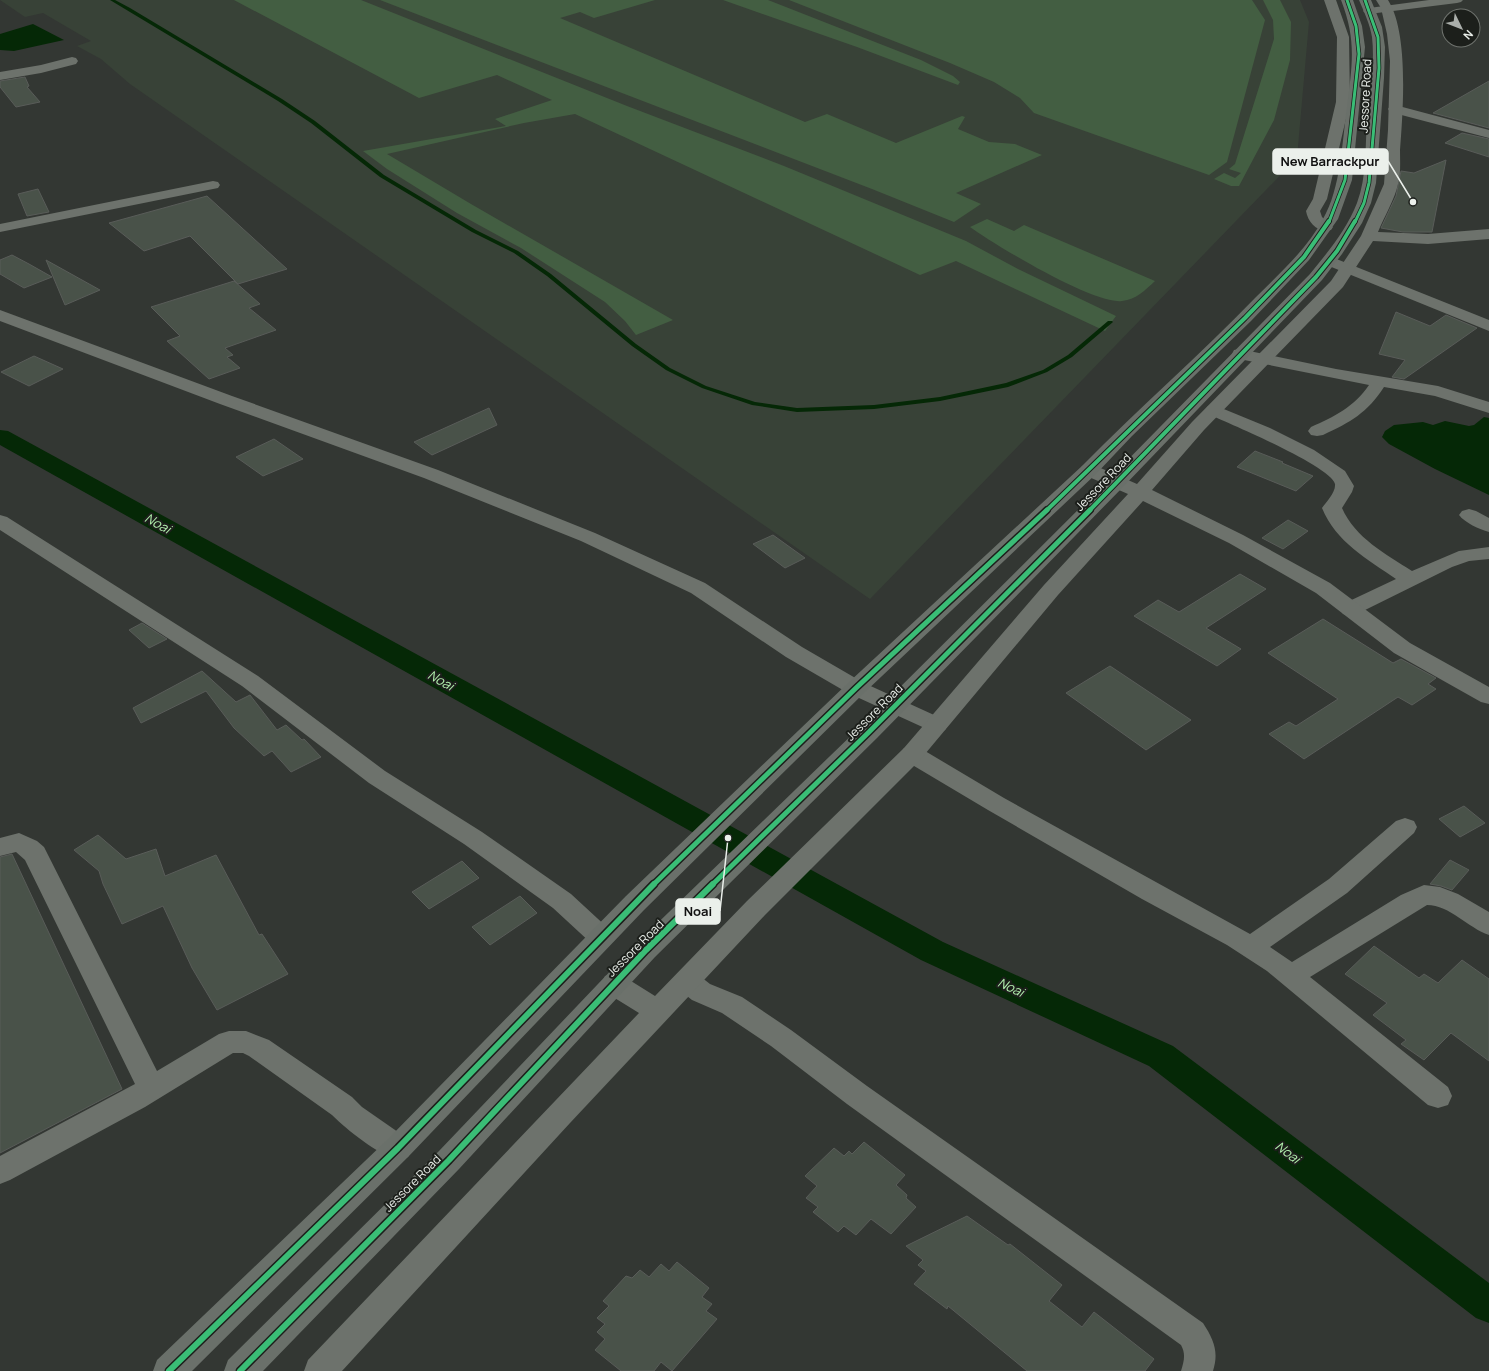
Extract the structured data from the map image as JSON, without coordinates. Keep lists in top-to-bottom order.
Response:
{
  "streets": {
    "highway": ["Jessore Road"]
  },
  "water": ["Noai"],
  "places": ["New Barrackpur", "Noai"],
  "north": "bottom right"
}
